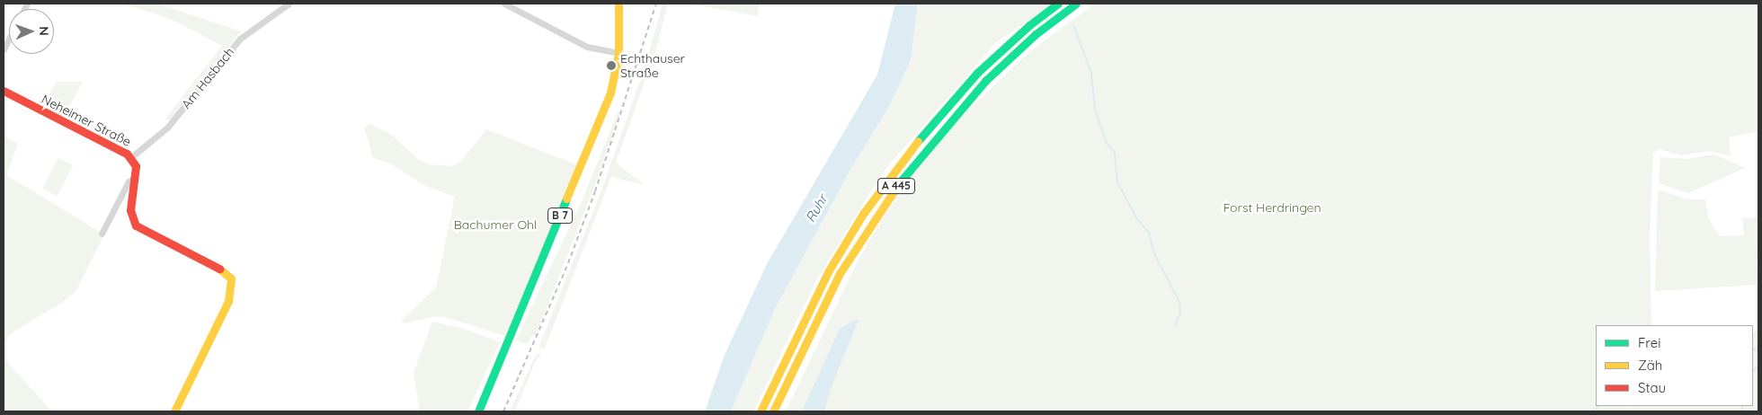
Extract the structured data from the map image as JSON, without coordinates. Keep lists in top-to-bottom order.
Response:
{
  "streets": {
    "main road": ["Neheimer Straße", "A 445", "B 7"],
    "street": ["Am Hasbach"]
  },
  "crossings": [
    ["Am Hasbach", "Neheimer Straße"]
  ],
  "water": ["Ruhr"],
  "parks": ["Forst Herdringen", "Bachumer Ohl"],
  "places": ["Echthauser Straße"],
  "legend": ["Frei", "Zäh", "Stau"],
  "north": "right"
}
